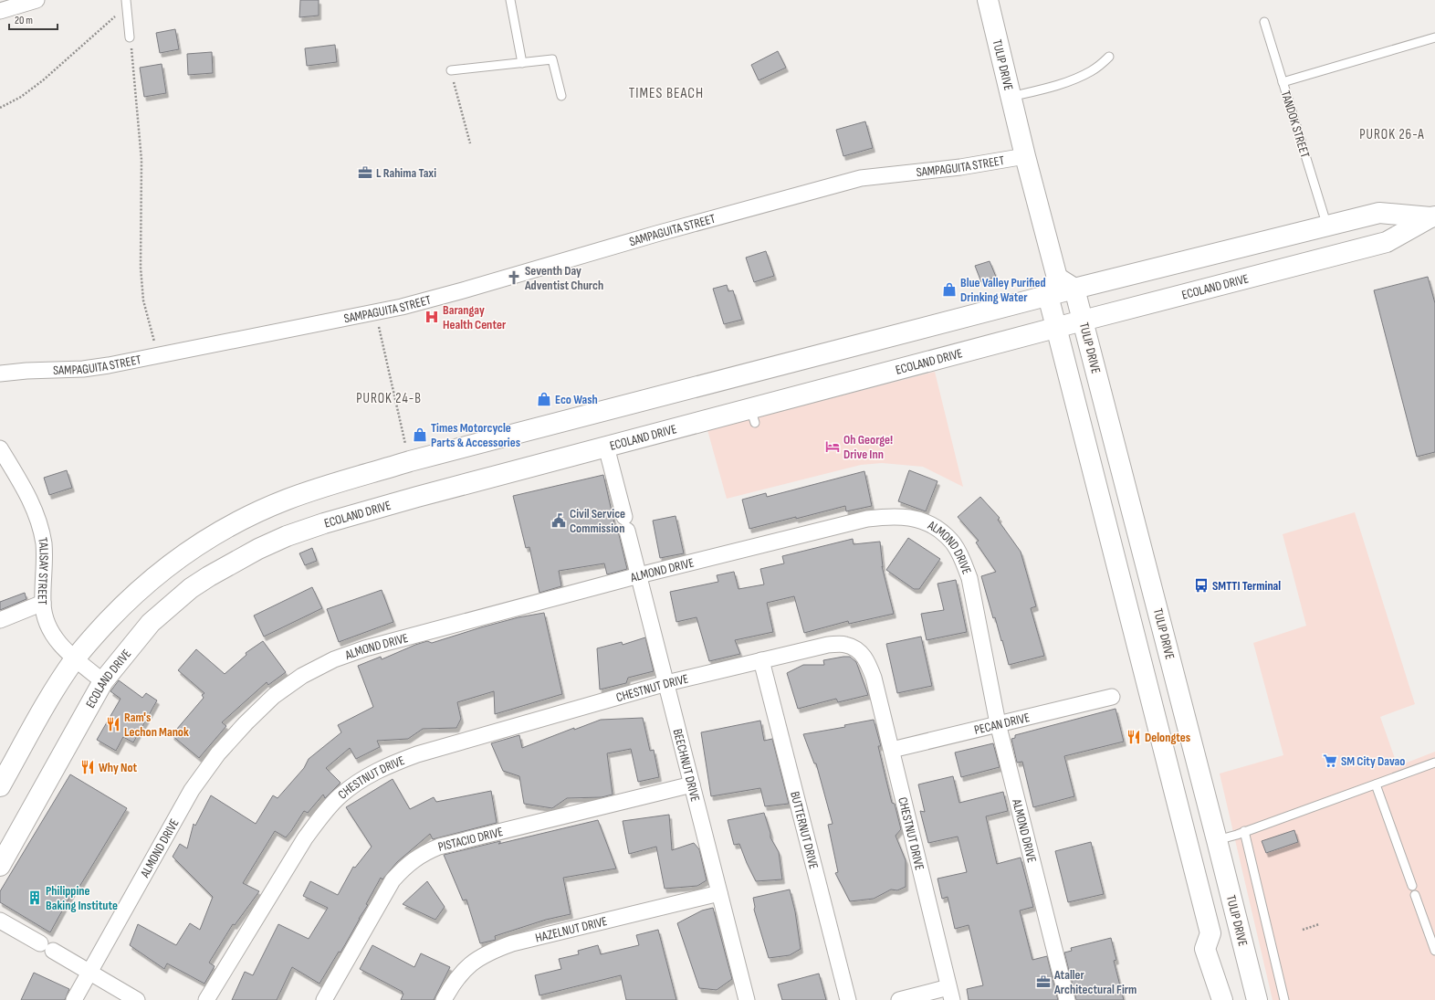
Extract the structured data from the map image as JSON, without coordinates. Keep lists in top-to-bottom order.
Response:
{
  "streets": {
    "main road": ["TULIP DRIVE", "ECOLAND DRIVE"],
    "street": [
      "SAMPAGUITA STREET",
      "ALMOND DRIVE",
      "TALISAY STREET",
      "CHESTNUT DRIVE",
      "PECAN DRIVE",
      "BEECHNUT DRIVE",
      "BUTTERNUT DRIVE",
      "PISTACIO DRIVE",
      "HAZELNUT DRIVE"
    ],
    "lane": ["TANDOK STREET"]
  },
  "crossings": [
    ["TULIP DRIVE", "SAMPAGUITA STREET"],
    ["TULIP DRIVE", "ECOLAND DRIVE"],
    ["TANDOK STREET", "ECOLAND DRIVE"],
    ["ECOLAND DRIVE", "TALISAY STREET"],
    ["ECOLAND DRIVE", "BEECHNUT DRIVE"],
    ["ALMOND DRIVE", "PECAN DRIVE"],
    ["ALMOND DRIVE", "BEECHNUT DRIVE"],
    ["CHESTNUT DRIVE", "PECAN DRIVE"],
    ["CHESTNUT DRIVE", "BEECHNUT DRIVE"],
    ["CHESTNUT DRIVE", "BUTTERNUT DRIVE"],
    ["BEECHNUT DRIVE", "PISTACIO DRIVE"],
    ["BEECHNUT DRIVE", "HAZELNUT DRIVE"]
  ],
  "districts": ["TIMES BEACH", "PUROK 26-A", "PUROK 24-B"],
  "places": {
    "office": ["L Rahima Taxi", "Ataller Architectural Firm"],
    "church": ["Seventh Day Adventist Church"],
    "shop": ["Blue Valley Purified Drinking Water", "Eco Wash", "Times Motorcycle Parts & Accessories"],
    "hospital": ["Barangay Health Center"],
    "hotel": ["Oh George! Drive Inn"],
    "public building": ["Civil Service Commission"],
    "bus stop": ["SMTTI Terminal"],
    "restaurant": ["Ram's Lechon Manok", "Delongtes", "Why Not"],
    "supermarket": ["SM City Davao"],
    "building": ["Philippine Baking Institute"]
  },
  "scale_bar": "20 m"
}
